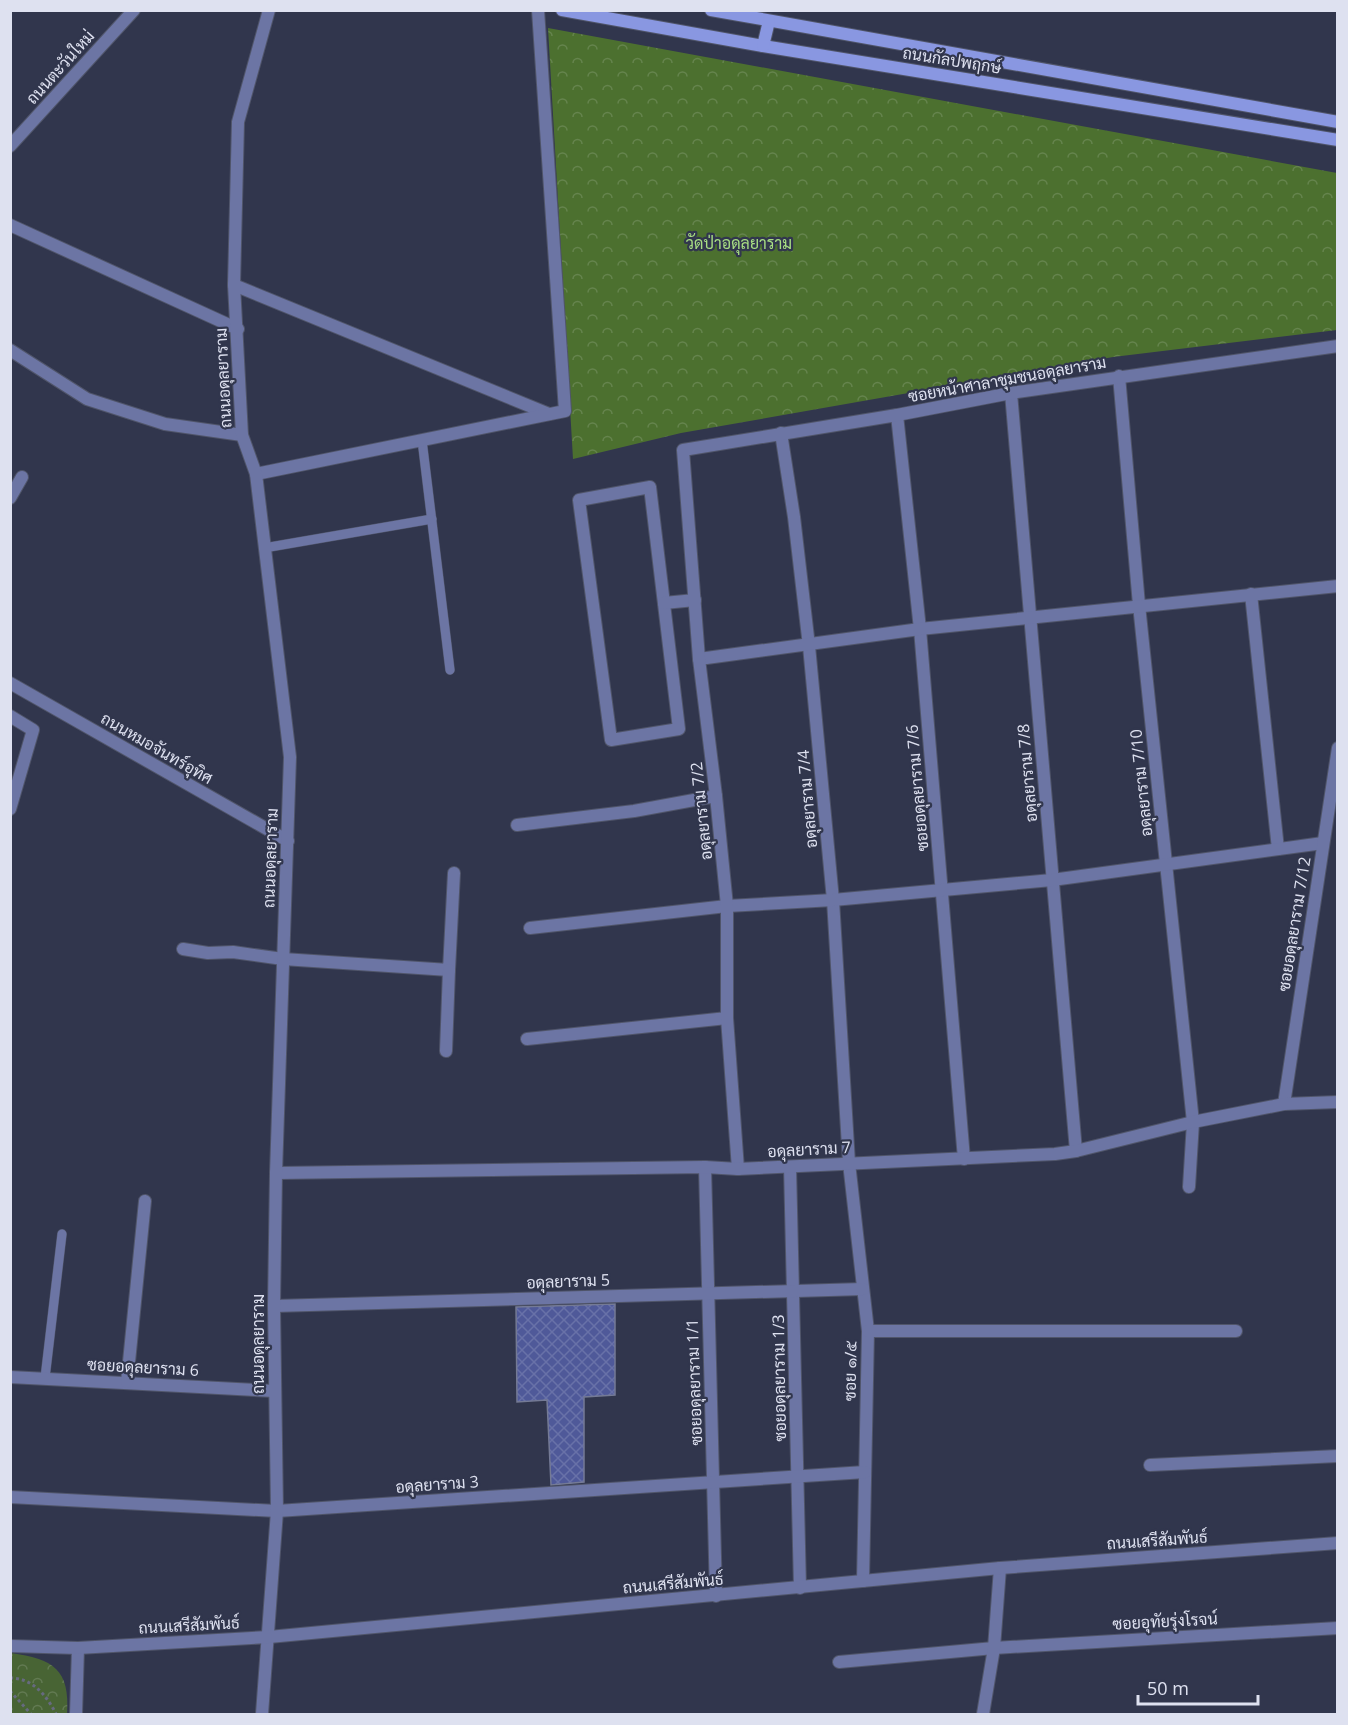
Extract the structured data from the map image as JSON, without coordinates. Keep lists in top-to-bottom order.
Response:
{
  "streets": {
    "main road": ["ถนนกัลปพฤกษ์"],
    "street": [
      "ถนนตะวันใหม่",
      "ถนนอดุลยาราม",
      "ซอยหน้าศาลาชุมชนอดุลยาราม",
      "ถนนหมอจันทร์อุทิศ",
      "อดุลยาราม 7/8",
      "อดุลยาราม 7/10",
      "ซอยอดุลยาราม 7/6",
      "อดุลยาราม 7/4",
      "อดุลยาราม 7/2",
      "ซอยอดุลยาราม 7/12",
      "อดุลยาราม 7",
      "อดุลยาราม 5",
      "ซอยอดุลยาราม 6",
      "ซอย ๑/๕",
      "ซอยอดุลยาราม 1/3",
      "ซอยอดุลยาราม 1/1",
      "อดุลยาราม 3",
      "ถนนเสรีสัมพันธ์",
      "ซอยอุทัยรุ่งโรจน์"
    ]
  },
  "crossings": [
    ["ถนนอดุลยาราม", "ถนนหมอจันทร์อุทิศ"],
    ["ถนนอดุลยาราม", "อดุลยาราม 7"],
    ["ถนนอดุลยาราม", "อดุลยาราม 5"],
    ["ถนนอดุลยาราม", "ซอยอดุลยาราม 6"],
    ["ถนนอดุลยาราม", "อดุลยาราม 3"],
    ["ถนนอดุลยาราม", "ถนนเสรีสัมพันธ์"],
    ["ซอยหน้าศาลาชุมชนอดุลยาราม", "อดุลยาราม 7/8"],
    ["ซอยหน้าศาลาชุมชนอดุลยาราม", "อดุลยาราม 7/10"],
    ["ซอยหน้าศาลาชุมชนอดุลยาราม", "ซอยอดุลยาราม 7/6"],
    ["ซอยหน้าศาลาชุมชนอดุลยาราม", "อดุลยาราม 7/4"],
    ["ซอยหน้าศาลาชุมชนอดุลยาราม", "อดุลยาราม 7/2"],
    ["อดุลยาราม 7/8", "อดุลยาราม 7"],
    ["อดุลยาราม 7/10", "อดุลยาราม 7"],
    ["ซอยอดุลยาราม 7/6", "อดุลยาราม 7"],
    ["อดุลยาราม 7/4", "อดุลยาราม 7"],
    ["อดุลยาราม 7/4", "ซอย ๑/๕"],
    ["อดุลยาราม 7/2", "อดุลยาราม 7"],
    ["ซอยอดุลยาราม 7/12", "อดุลยาราม 7"],
    ["อดุลยาราม 7", "ซอย ๑/๕"],
    ["อดุลยาราม 7", "ซอยอดุลยาราม 1/3"],
    ["อดุลยาราม 7", "ซอยอดุลยาราม 1/1"],
    ["อดุลยาราม 5", "ซอย ๑/๕"],
    ["อดุลยาราม 5", "ซอยอดุลยาราม 1/3"],
    ["อดุลยาราม 5", "ซอยอดุลยาราม 1/1"],
    ["ซอย ๑/๕", "อดุลยาราม 3"],
    ["ซอย ๑/๕", "ถนนเสรีสัมพันธ์"],
    ["ซอยอดุลยาราม 1/3", "อดุลยาราม 3"],
    ["ซอยอดุลยาราม 1/3", "ถนนเสรีสัมพันธ์"],
    ["ซอยอดุลยาราม 1/1", "อดุลยาราม 3"],
    ["ซอยอดุลยาราม 1/1", "ถนนเสรีสัมพันธ์"]
  ],
  "parks": ["วัดป่าอดุลยาราม"],
  "scale_bar": "50 m"
}
